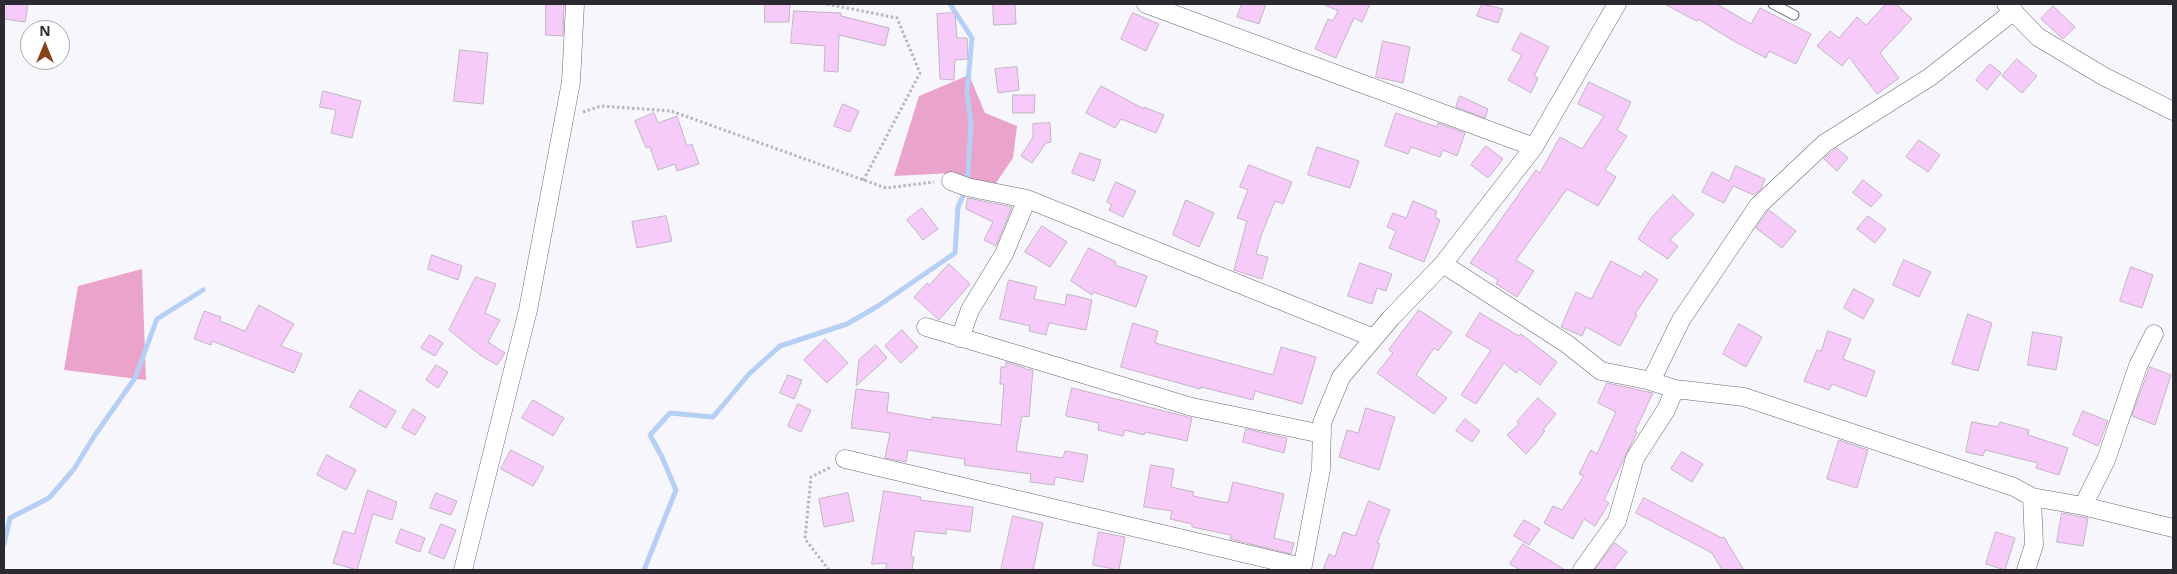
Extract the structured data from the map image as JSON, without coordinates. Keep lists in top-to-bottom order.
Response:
{
  "north": "top"
}
